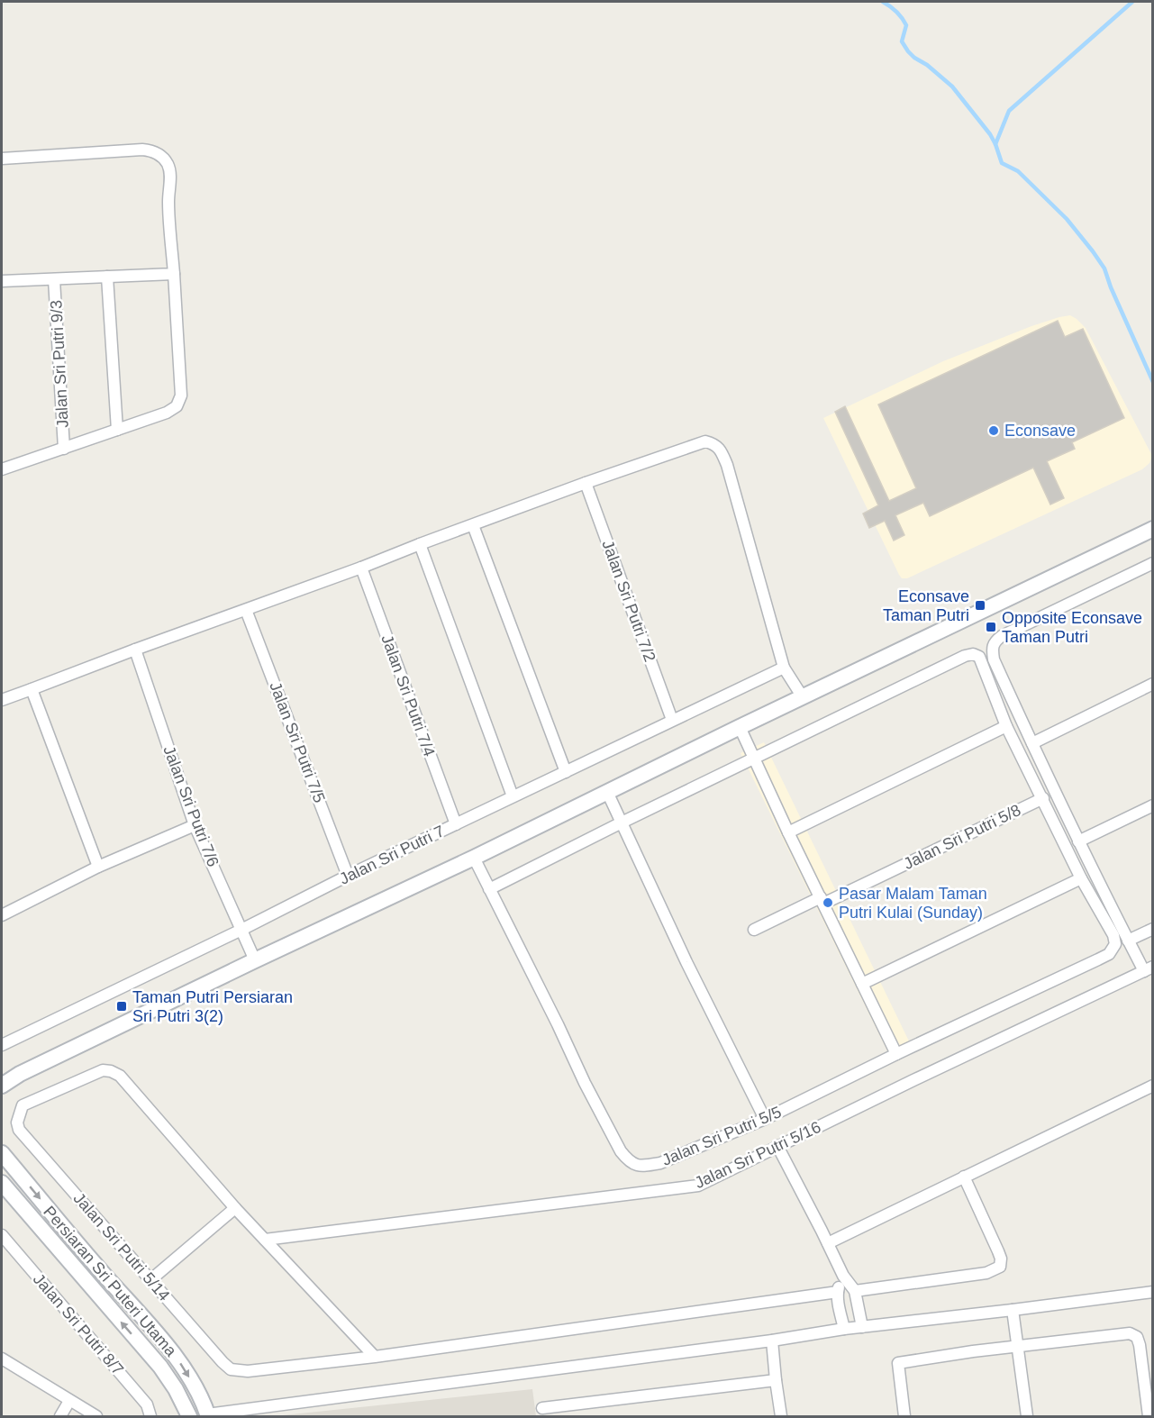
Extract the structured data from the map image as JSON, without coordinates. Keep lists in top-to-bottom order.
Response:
{
  "streets": {
    "street": [
      "Jalan Sri Putri 9/3",
      "Jalan Sri Putri 7/2",
      "Jalan Sri Putri 7/4",
      "Jalan Sri Putri 7/5",
      "Jalan Sri Putri 7/6",
      "Jalan Sri Putri 5/8",
      "Jalan Sri Putri 7",
      "Jalan Sri Putri 5/5",
      "Jalan Sri Putri 5/16",
      "Jalan Sri Putri 5/14",
      "Persiaran Sri Puteri Utama",
      "Jalan Sri Putri 8/7"
    ]
  },
  "crossings": [
    ["Jalan Sri Putri 7/2", "Jalan Sri Putri 7"],
    ["Jalan Sri Putri 7/4", "Jalan Sri Putri 7"],
    ["Jalan Sri Putri 7/5", "Jalan Sri Putri 7"],
    ["Jalan Sri Putri 7/6", "Jalan Sri Putri 7"]
  ],
  "places": {
    "other": ["Econsave", "Pasar Malam Taman Putri Kulai (Sunday)"],
    "transit": ["Econsave Taman Putri", "Opposite Econsave Taman Putri", "Taman Putri Persiaran Sri Putri 3(2)"]
  }
}
